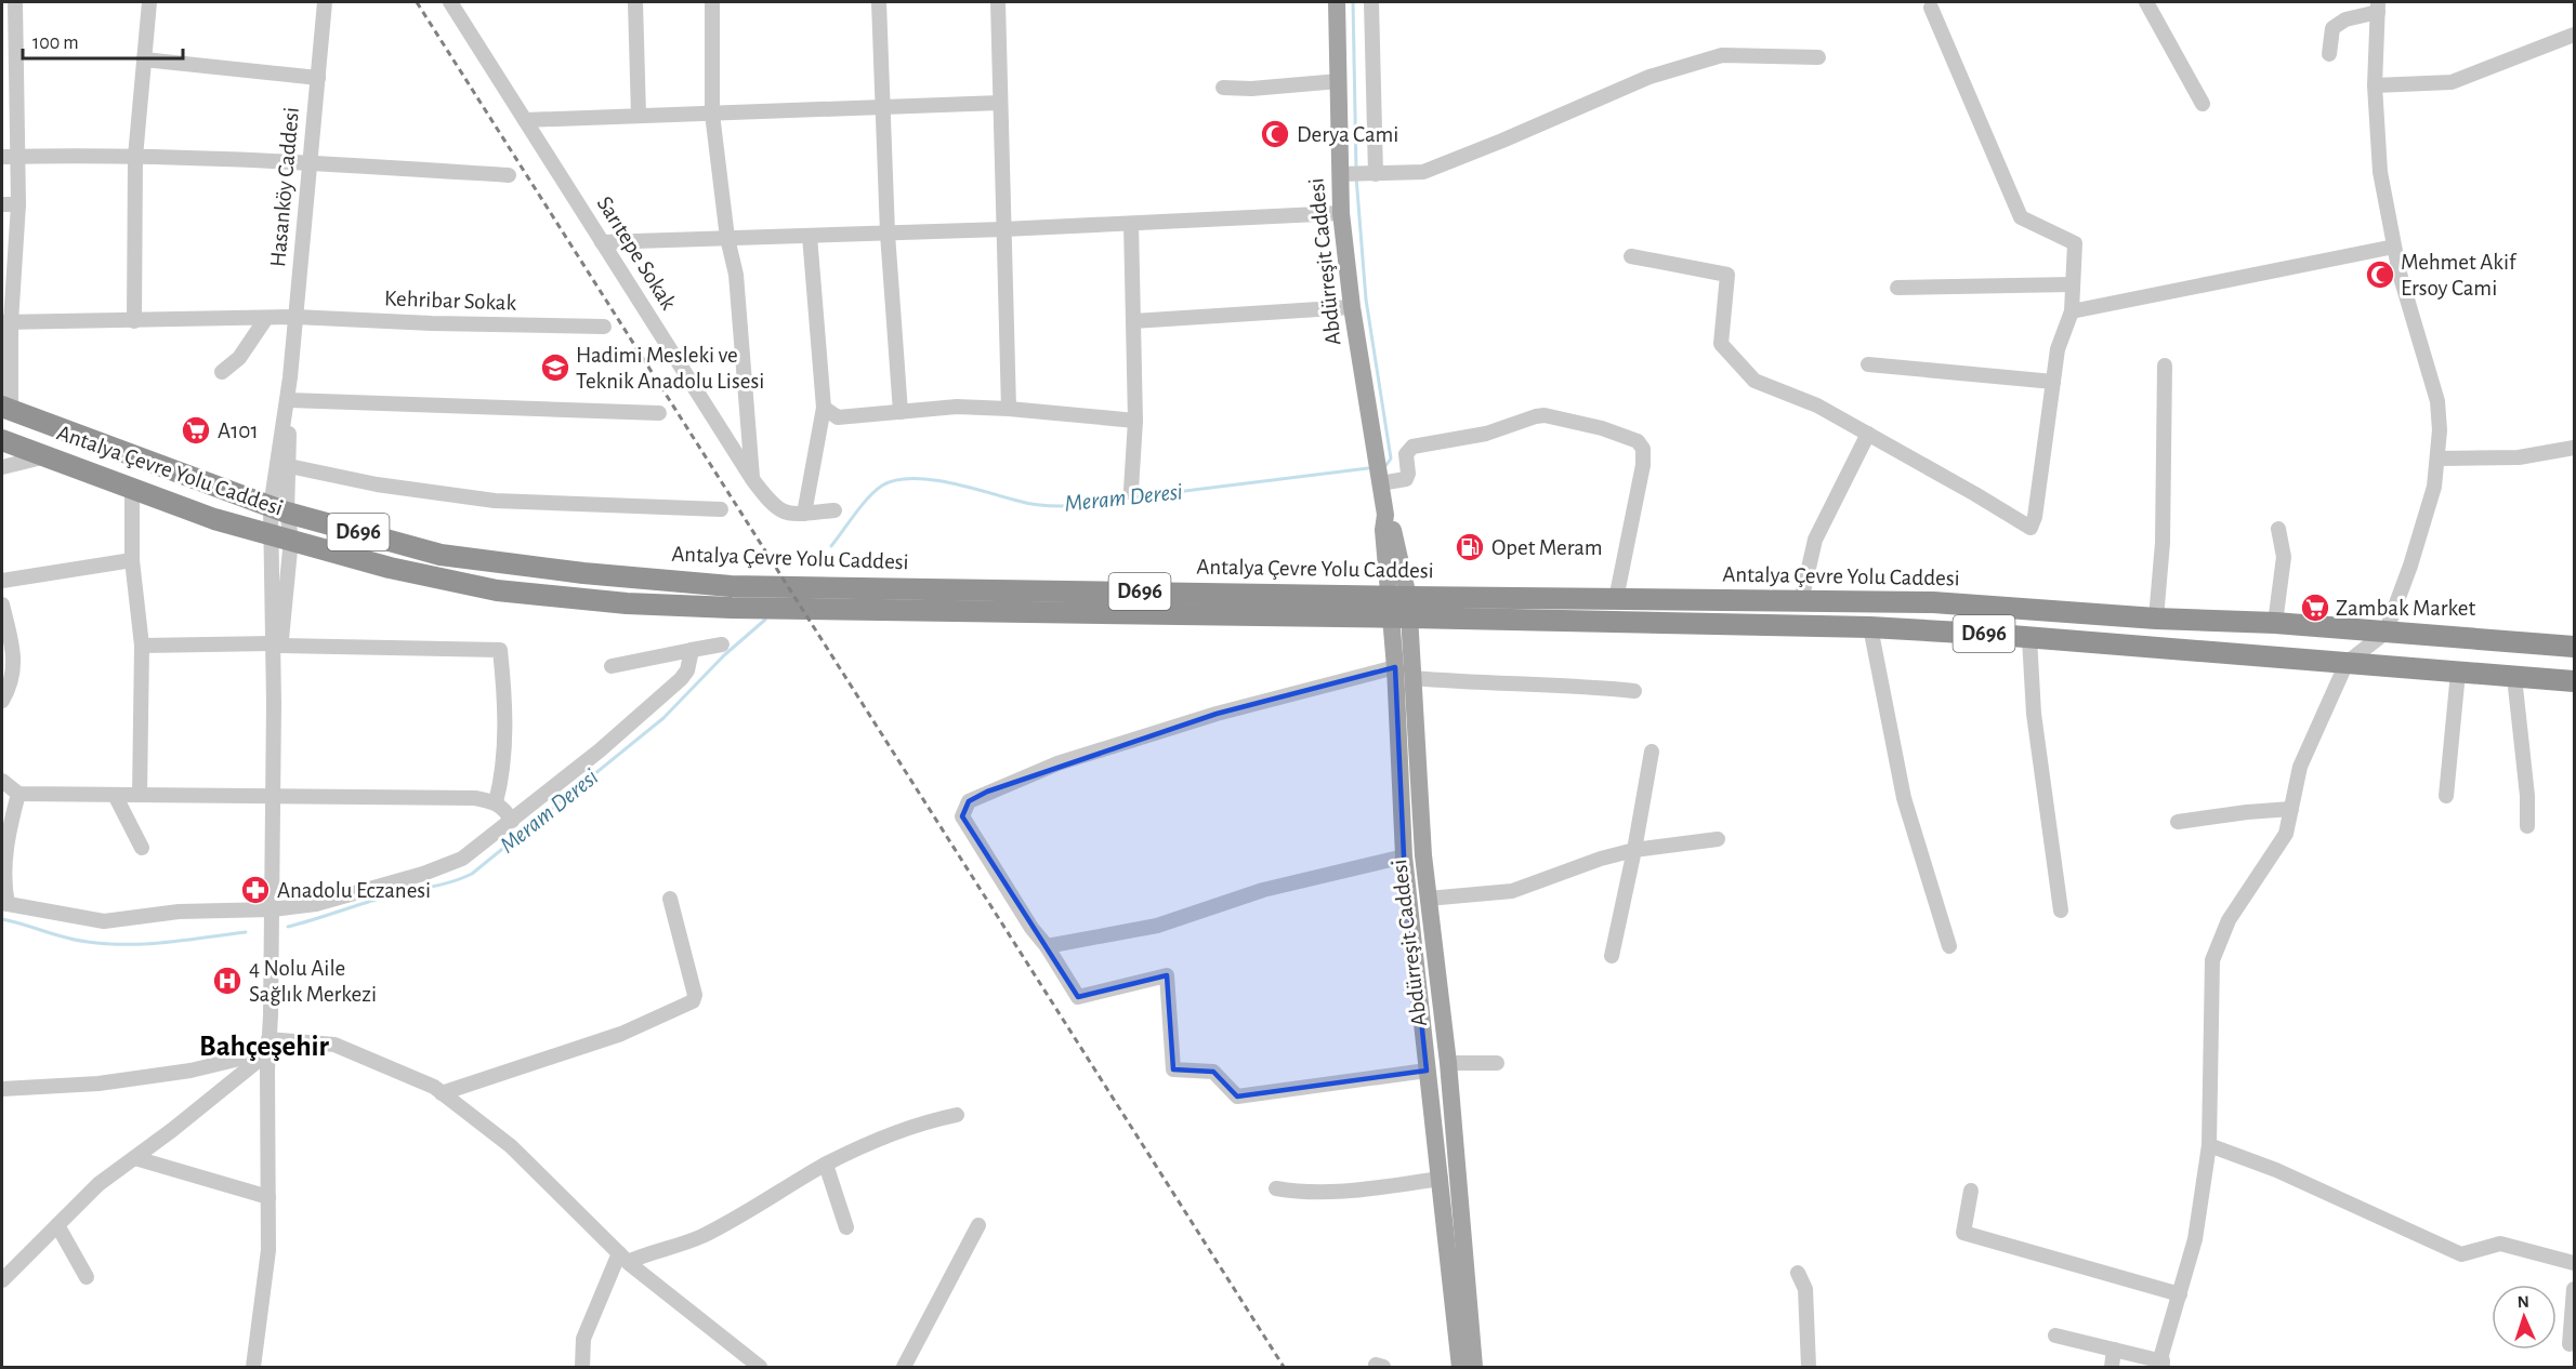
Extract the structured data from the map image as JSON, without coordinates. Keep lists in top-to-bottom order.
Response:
{
  "streets": {
    "highway": ["Antalya Çevre Yolu Caddesi", "D696"],
    "main road": ["Abdürreşit Caddesi"],
    "street": ["Hasanköy Caddesi", "Sarıtepe Sokak", "Kehribar Sokak"]
  },
  "crossings": [
    ["Hasanköy Caddesi", "Kehribar Sokak"],
    ["Abdürreşit Caddesi", "Antalya Çevre Yolu Caddesi"]
  ],
  "districts": ["Bahçeşehir"],
  "water": ["Meram Deresi"],
  "places": {
    "mosque": ["Derya Cami", "Mehmet Akif Ersoy Cami"],
    "school or university": ["Hadimi Mesleki ve Teknik Anadolu Lisesi"],
    "supermarket": ["A101", "Zambak Market"],
    "fuel station": ["Opet Meram"],
    "pharmacy": ["Anadolu Eczanesi"],
    "hospital": ["4 Nolu Aile Sağlık Merkezi"]
  },
  "scale_bar": "100 m",
  "north": "top"
}
